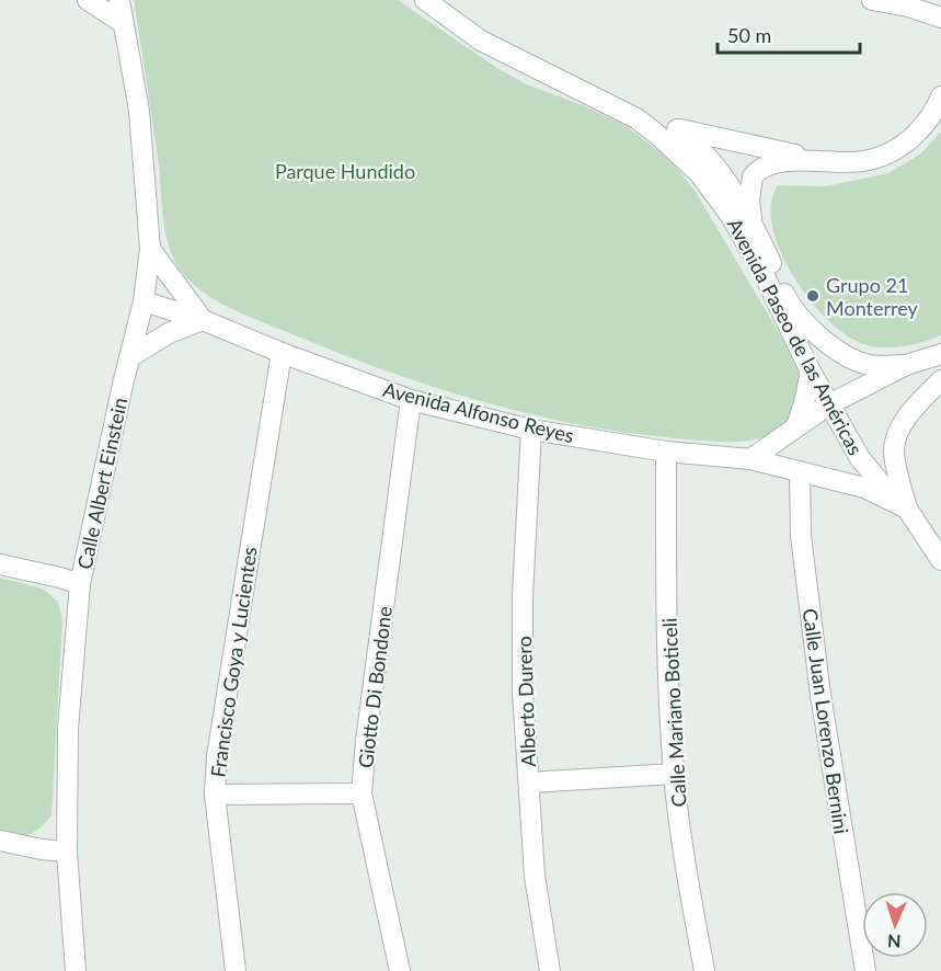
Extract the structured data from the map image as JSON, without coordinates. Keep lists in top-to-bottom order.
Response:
{
  "streets": {
    "street": [
      "Avenida Paseo de las Américas",
      "Avenida Alfonso Reyes",
      "Calle Albert Einstein",
      "Francisco Goya y Lucientes",
      "Giotto Di Bondone",
      "Alberto Durero",
      "Calle Mariano Boticeli",
      "Calle Juan Lorenzo Bernini"
    ]
  },
  "crossings": [
    ["Avenida Paseo de las Américas", "Avenida Alfonso Reyes"],
    ["Avenida Alfonso Reyes", "Calle Albert Einstein"],
    ["Avenida Alfonso Reyes", "Francisco Goya y Lucientes"],
    ["Avenida Alfonso Reyes", "Giotto Di Bondone"],
    ["Avenida Alfonso Reyes", "Alberto Durero"],
    ["Avenida Alfonso Reyes", "Calle Mariano Boticeli"],
    ["Avenida Alfonso Reyes", "Calle Juan Lorenzo Bernini"]
  ],
  "parks": ["Parque Hundido"],
  "places": ["Grupo 21 Monterrey"],
  "scale_bar": "50 m",
  "north": "bottom"
}
